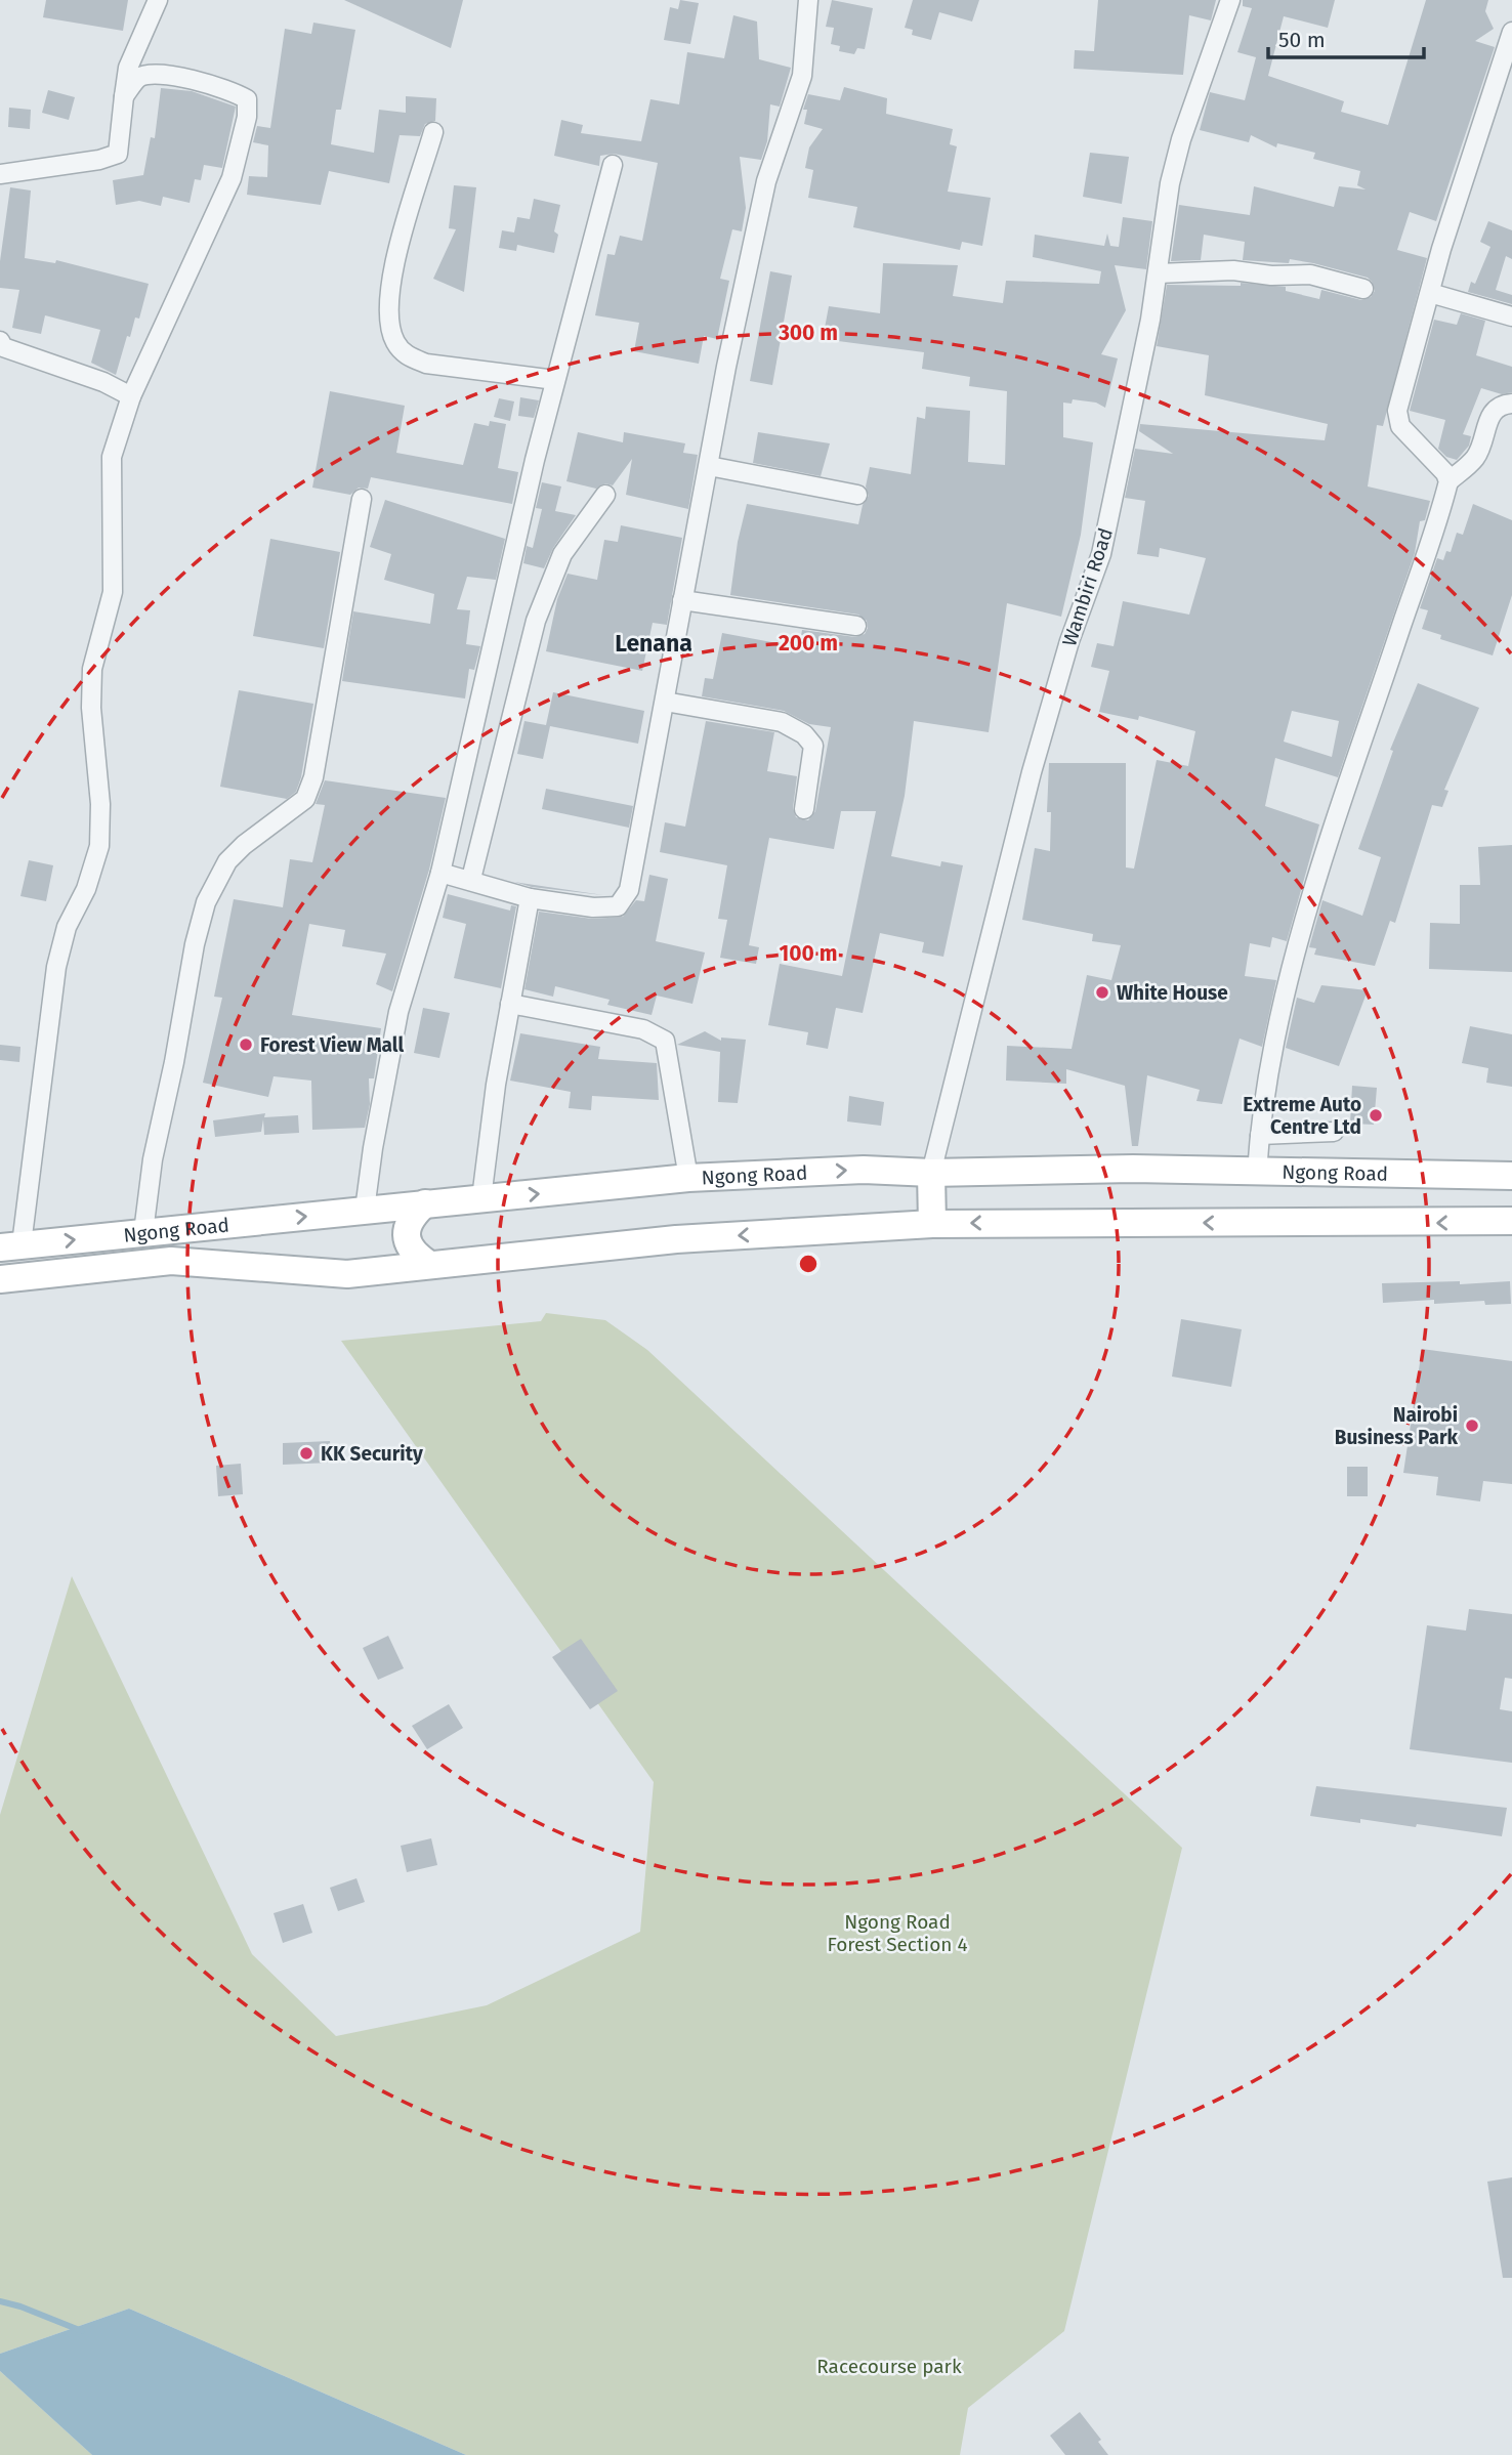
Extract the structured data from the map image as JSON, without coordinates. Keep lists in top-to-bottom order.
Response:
{
  "streets": {
    "main road": ["Ngong Road"],
    "street": ["Wambiri Road"]
  },
  "crossings": [
    ["Wambiri Road", "Ngong Road"]
  ],
  "districts": ["Lenana"],
  "parks": ["Ngong Road Forest Section 4", "Racecourse park"],
  "places": [
    "White House",
    "Forest View Mall",
    "Extreme Auto Centre Ltd",
    "Nairobi Business Park",
    "KK Security"
  ],
  "scale_bar": "50 m",
  "rings": ["300 m", "200 m", "100 m"]
}
